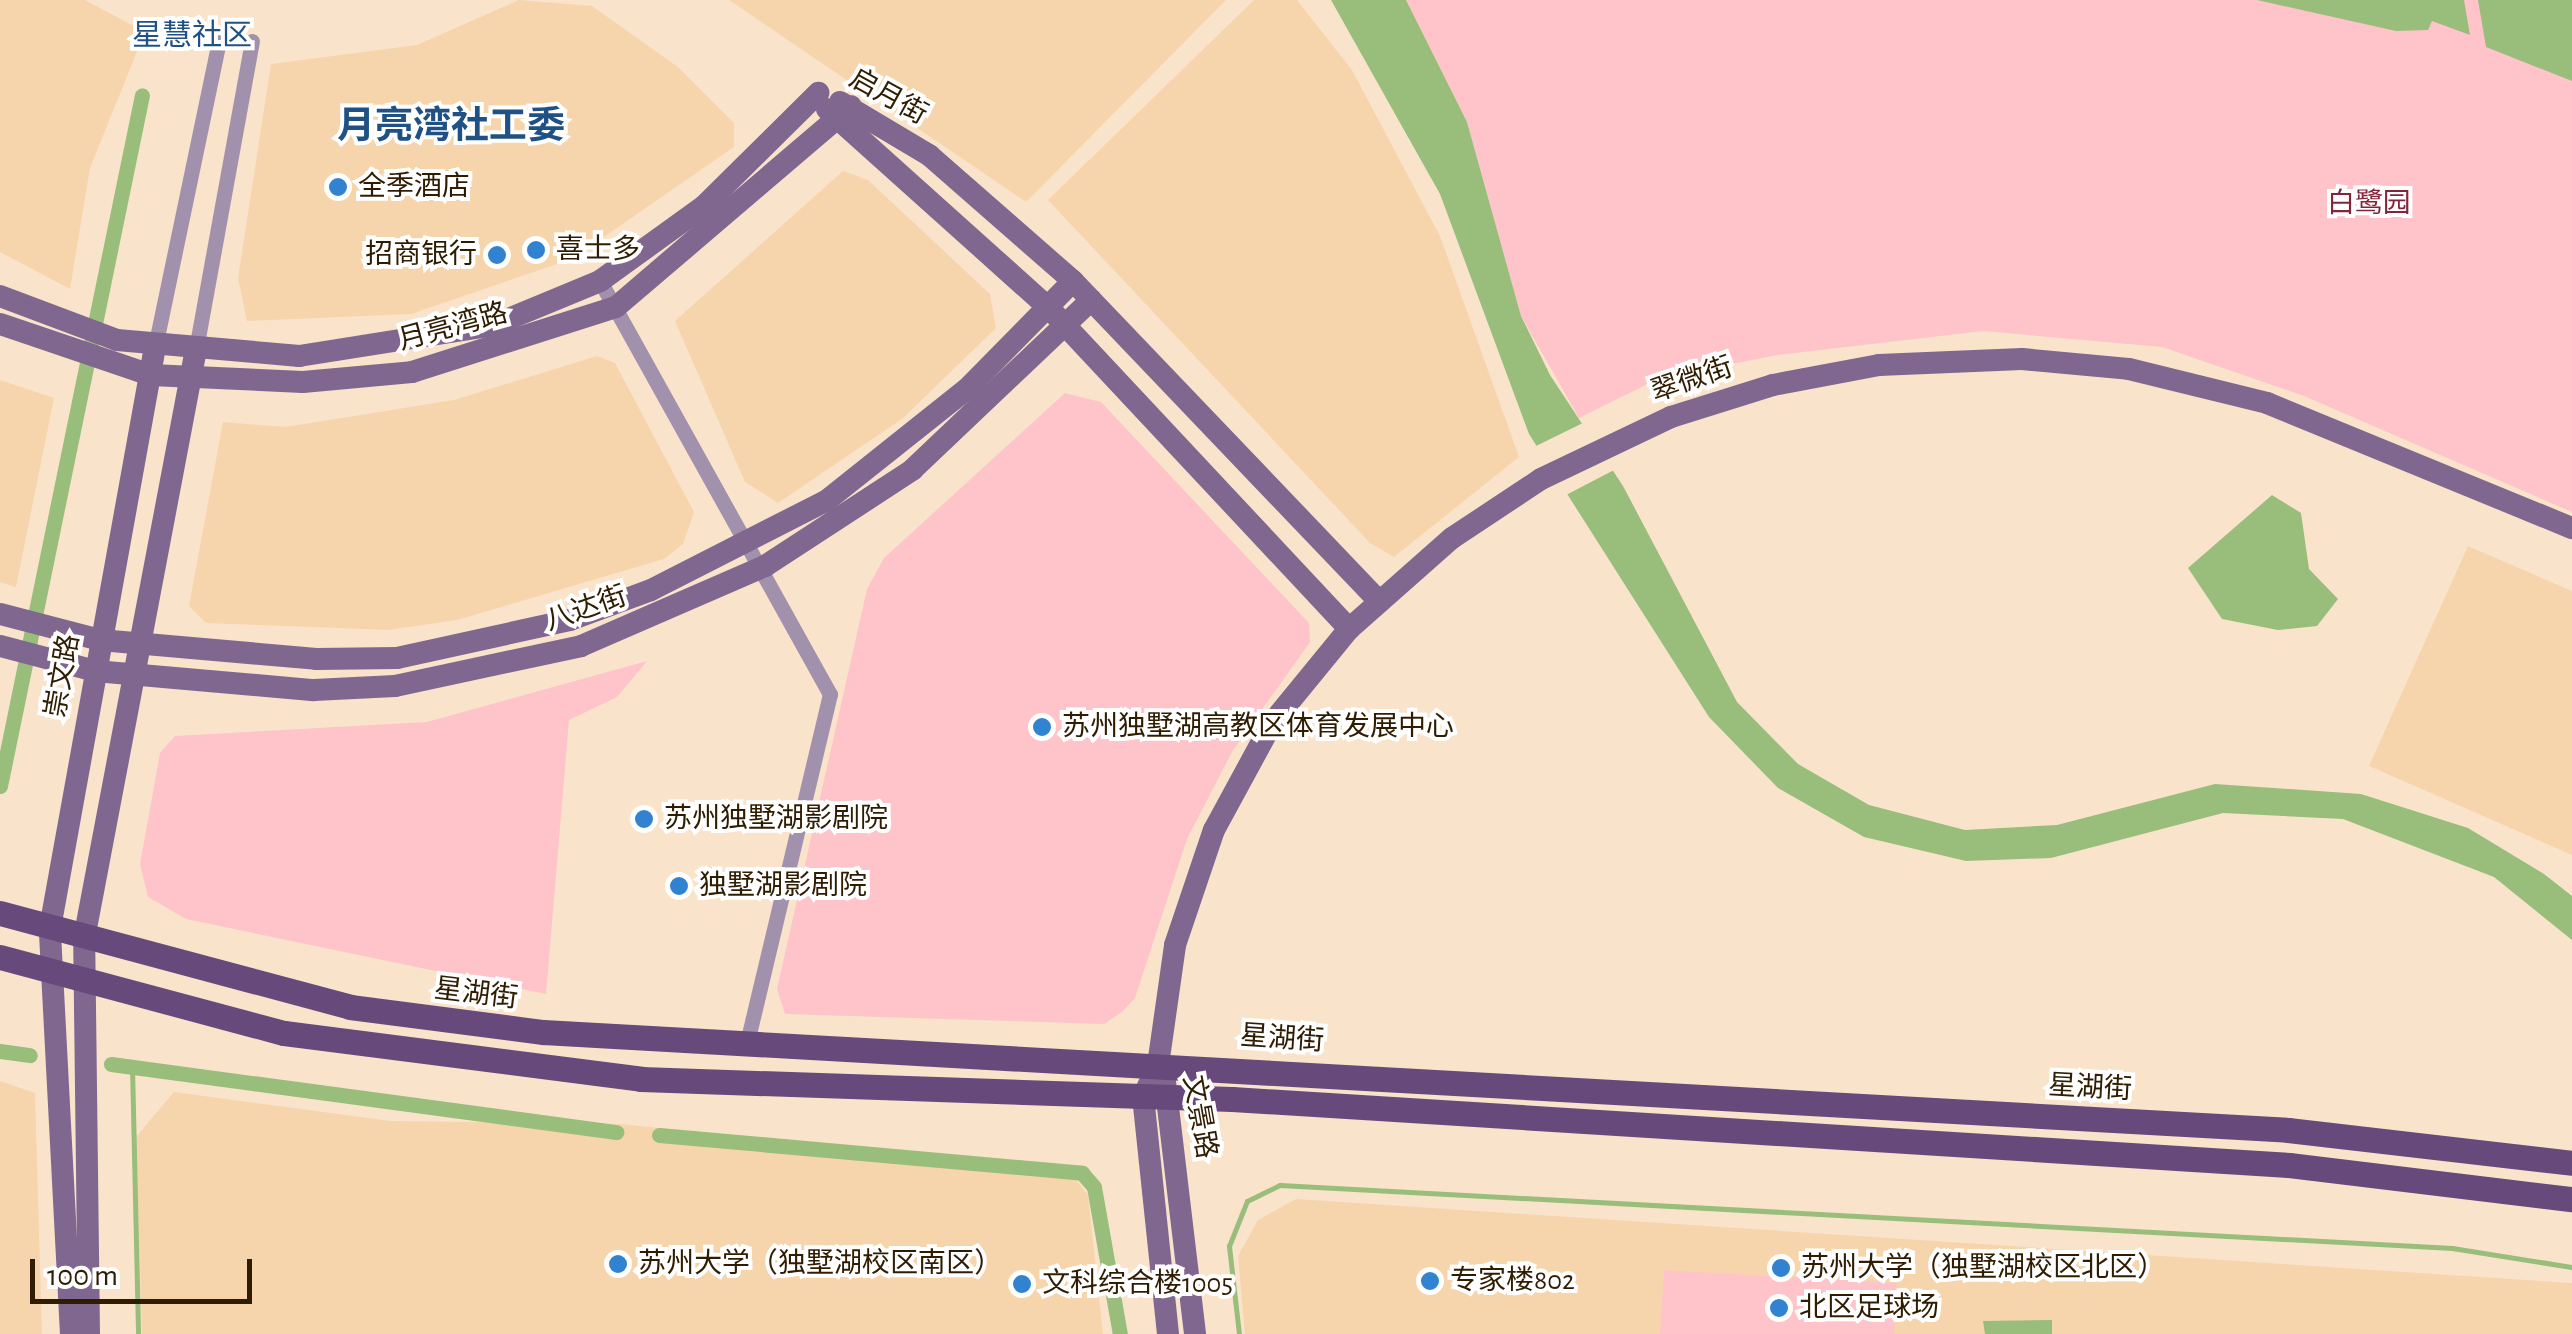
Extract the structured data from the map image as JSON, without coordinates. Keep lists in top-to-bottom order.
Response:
{
  "streets": {
    "main road": ["星湖街"],
    "street": [
      "启月街",
      "月亮湾路",
      "翠微街",
      "八达街",
      "崇文路",
      "文景路"
    ]
  },
  "crossings": [
    ["启月街", "月亮湾路"],
    ["启月街", "翠微街"],
    ["启月街", "八达街"],
    ["月亮湾路", "崇文路"],
    ["翠微街", "星湖街"],
    ["翠微街", "文景路"],
    ["八达街", "崇文路"],
    ["崇文路", "星湖街"],
    ["星湖街", "文景路"]
  ],
  "districts": ["星慧社区", "月亮湾社工委"],
  "parks": ["白鹭园"],
  "places": [
    "全季酒店",
    "喜士多",
    "招商银行",
    "苏州独墅湖高教区体育发展中心",
    "苏州独墅湖影剧院",
    "独墅湖影剧院",
    "苏州大学（独墅湖校区南区）",
    "苏州大学（独墅湖校区北区）",
    "专家楼802",
    "文科综合楼1005",
    "北区足球场"
  ],
  "scale_bar": "100 m"
}
